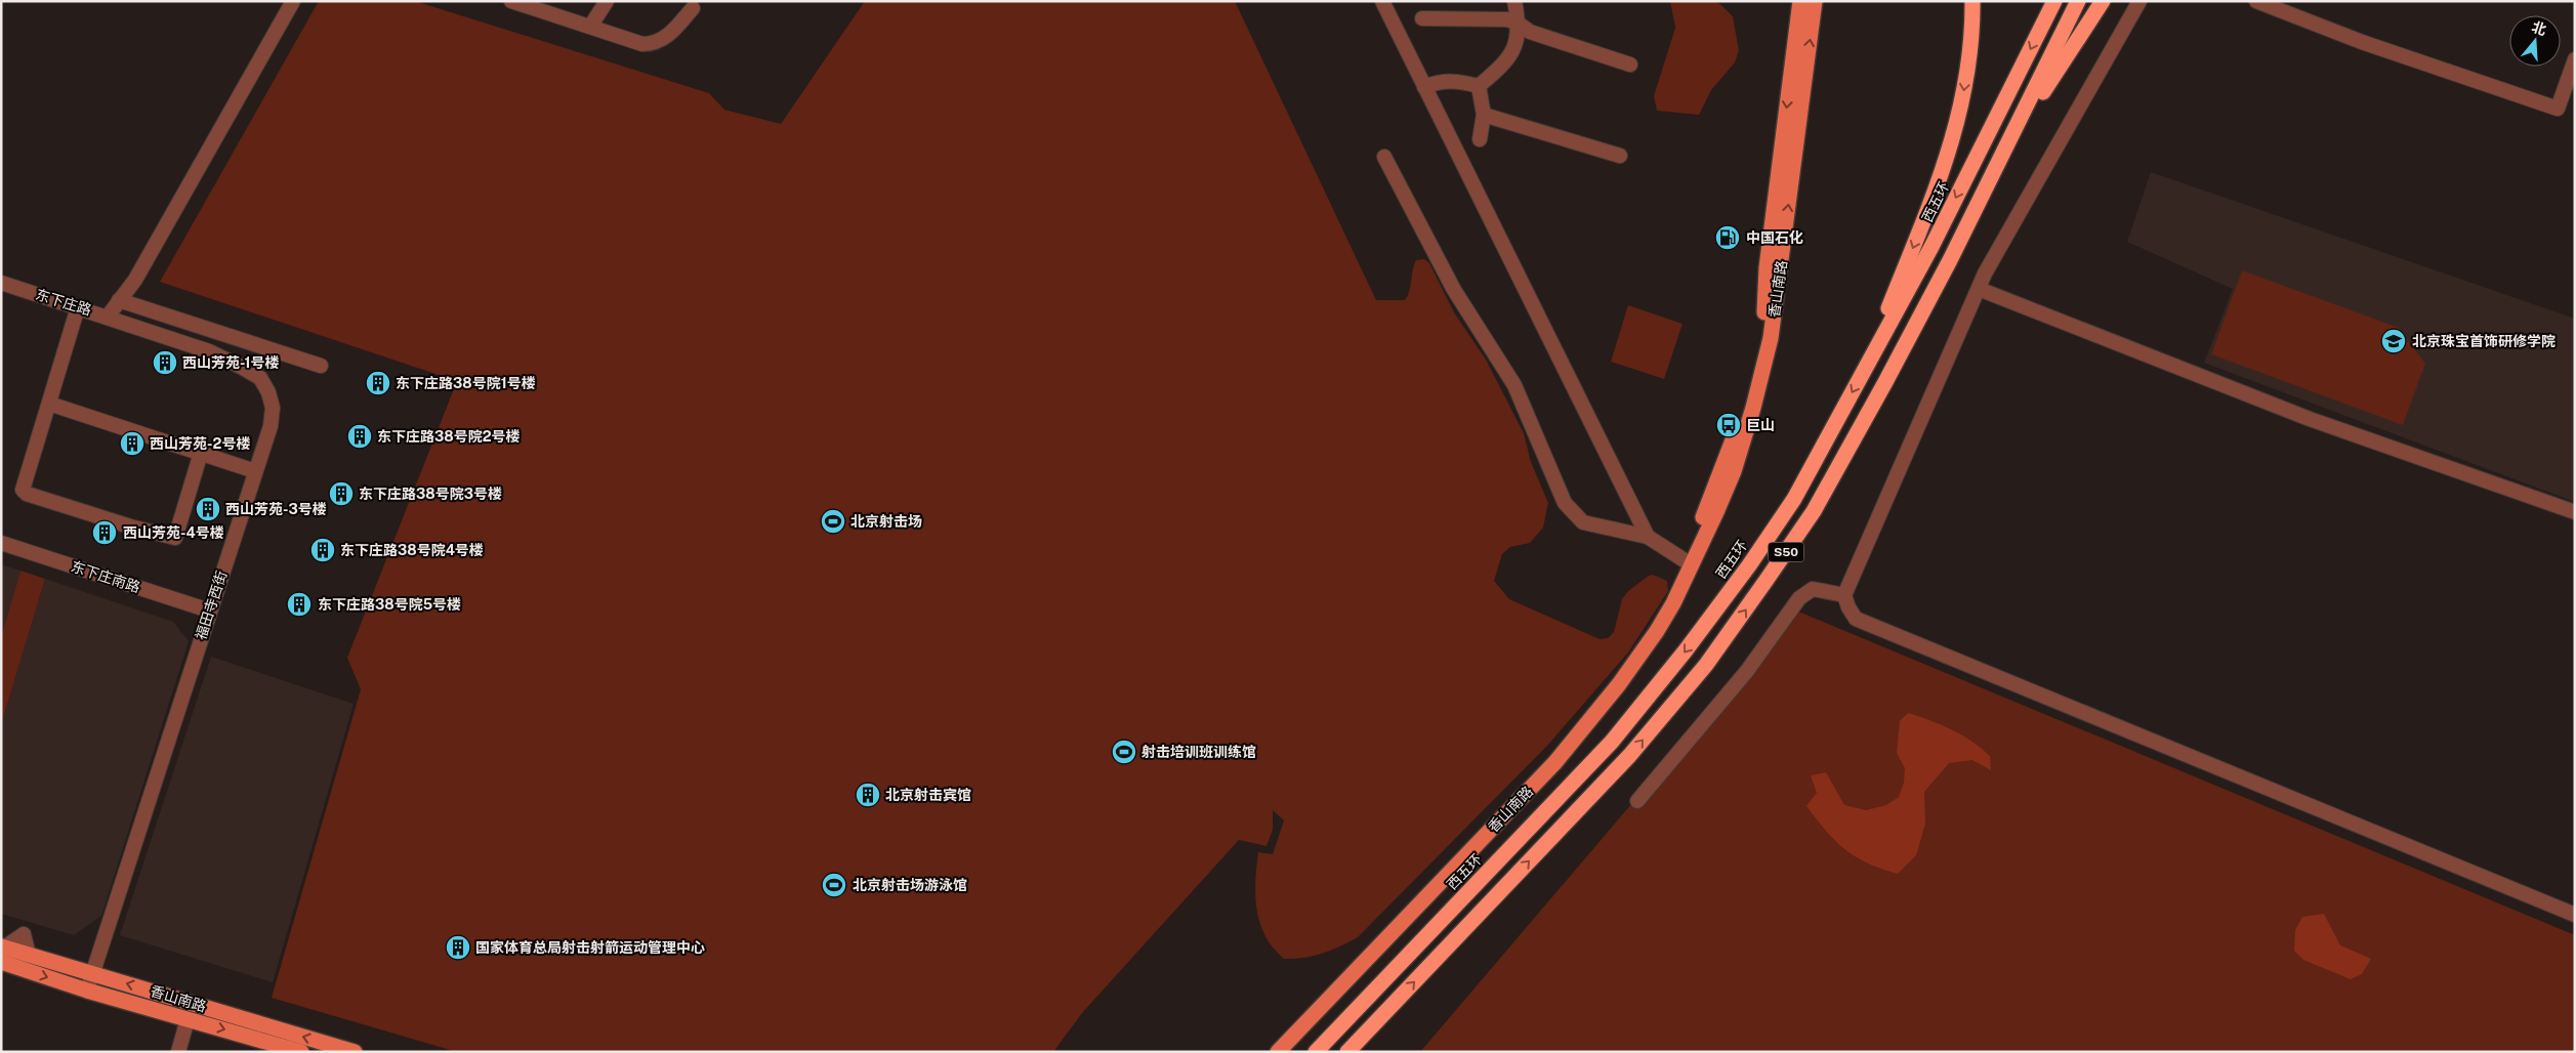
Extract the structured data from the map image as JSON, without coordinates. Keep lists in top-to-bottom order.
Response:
{
  "streets": {
    "highway": ["西五环", "S50"],
    "main road": ["香山南路"],
    "street": ["东下庄路", "东下庄南路", "福田寺西街"]
  },
  "crossings": [
    ["香山南路", "福田寺西街"],
    ["东下庄路", "福田寺西街"],
    ["东下庄南路", "福田寺西街"]
  ],
  "places": {
    "fuel station": ["中国石化"],
    "school or university": ["北京珠宝首饰研修学院"],
    "building": [
      "西山芳苑-1号楼",
      "东下庄路38号院1号楼",
      "东下庄路38号院2号楼",
      "西山芳苑-2号楼",
      "东下庄路38号院3号楼",
      "西山芳苑-3号楼",
      "西山芳苑-4号楼",
      "东下庄路38号院4号楼",
      "东下庄路38号院5号楼",
      "北京射击宾馆",
      "国家体育总局射击射箭运动管理中心"
    ],
    "bus stop": ["巨山"],
    "sports": ["北京射击场", "射击培训班训练馆", "北京射击场游泳馆"]
  },
  "north": "top"
}
